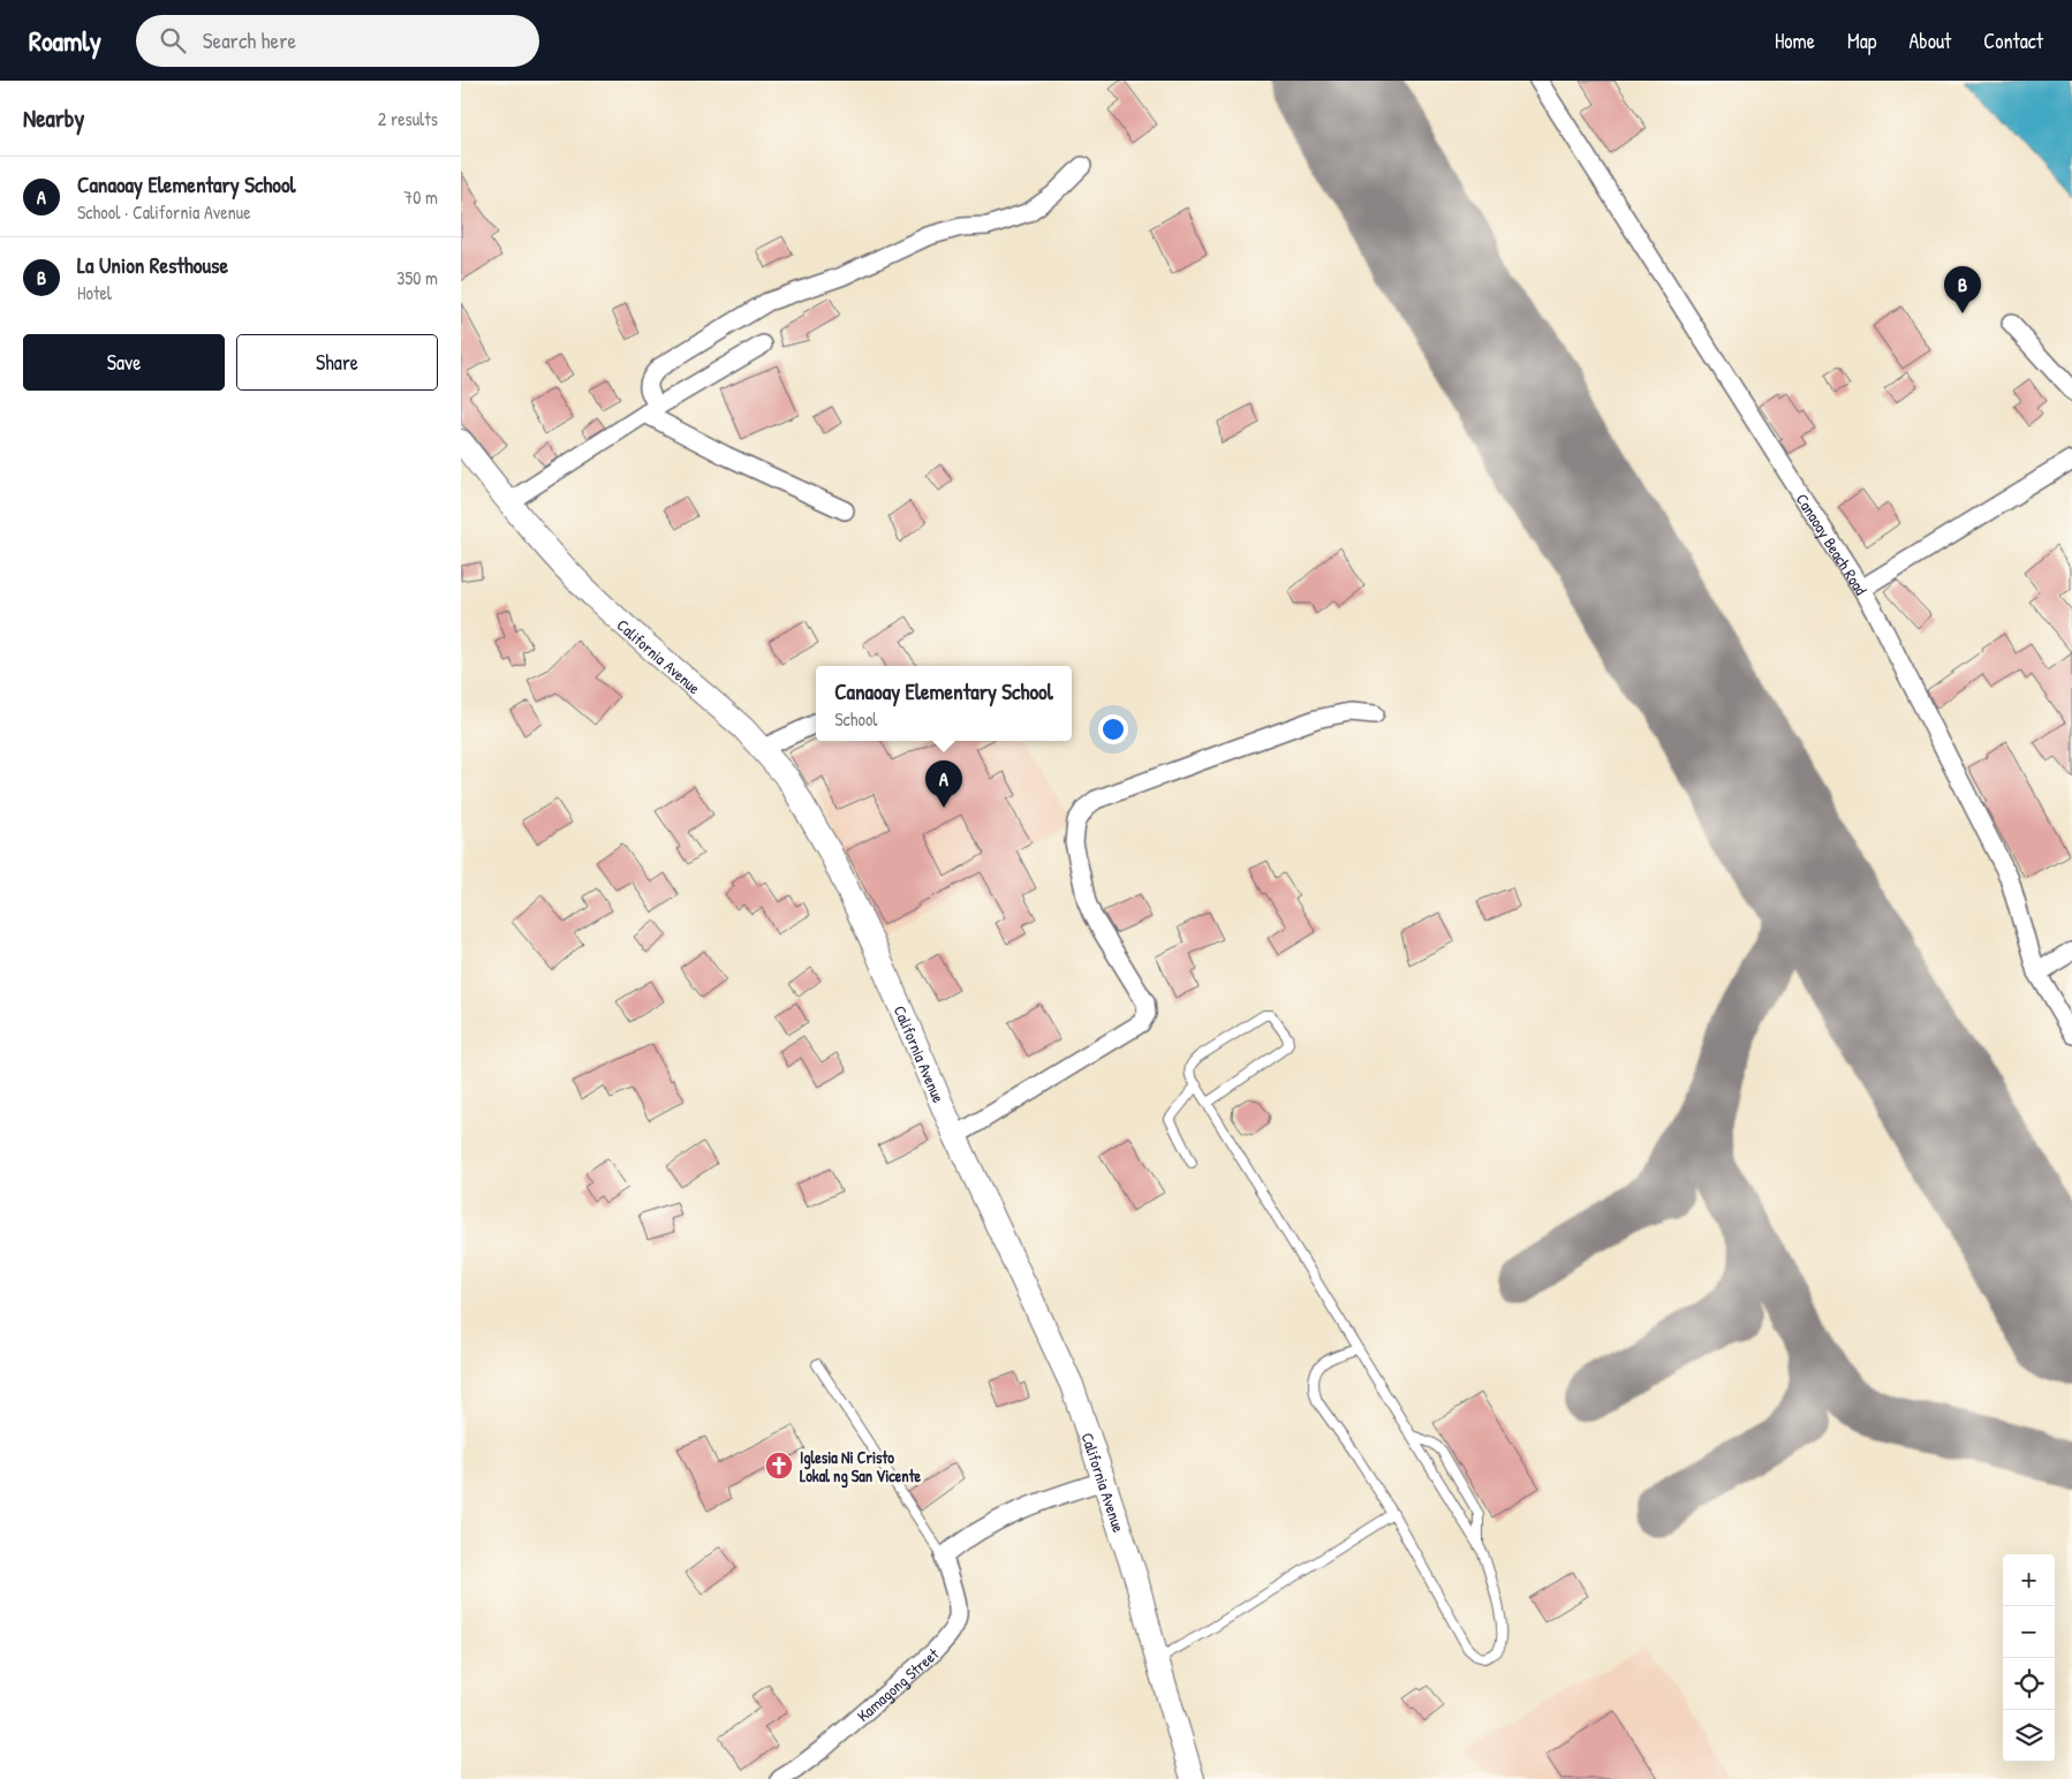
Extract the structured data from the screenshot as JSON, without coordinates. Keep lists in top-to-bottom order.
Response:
{
  "streets": {
    "street": ["Canaoay Beach Road", "California Avenue", "Kamagong Street"]
  },
  "places": {
    "church": ["Iglesia Ni Cristo Lokal ng San Vicente"]
  },
  "page": {
    "header": "Roamly",
    "search": "Search here",
    "nav": [
      "Home",
      "Map",
      "About",
      "Contact"
    ],
    "heading": ["Nearby", "2 results"],
    "list": [
      {
        "mark": "A",
        "name": "Canaoay Elementary School",
        "note": "School · California Avenue",
        "value": "70 m"
      },
      {
        "mark": "B",
        "name": "La Union Resthouse",
        "note": "Hotel",
        "value": "350 m"
      }
    ],
    "pins": ["B", "A"],
    "buttons": ["Save", "Share"],
    "popup": ["Canaoay Elementary School", "School"],
    "map_buttons": ["+", "−"]
  }
}
